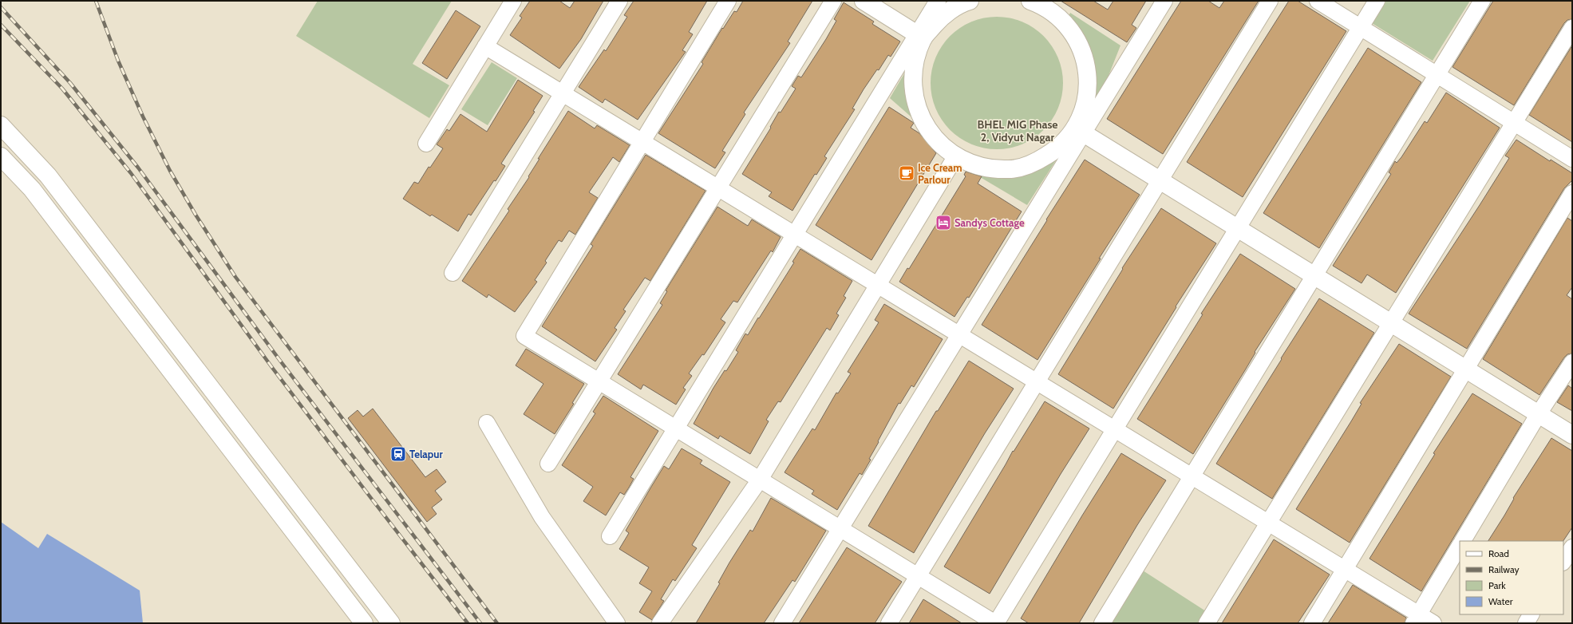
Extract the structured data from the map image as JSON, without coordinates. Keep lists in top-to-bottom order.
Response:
{
  "districts": ["BHEL MIG Phase 2, Vidyut Nagar"],
  "places": {
    "cafe": ["Ice Cream Parlour"],
    "hotel": ["Sandys Cottage"],
    "station": ["Telapur"]
  },
  "legend": [
    "Road",
    "Railway",
    "Park",
    "Water"
  ]
}
